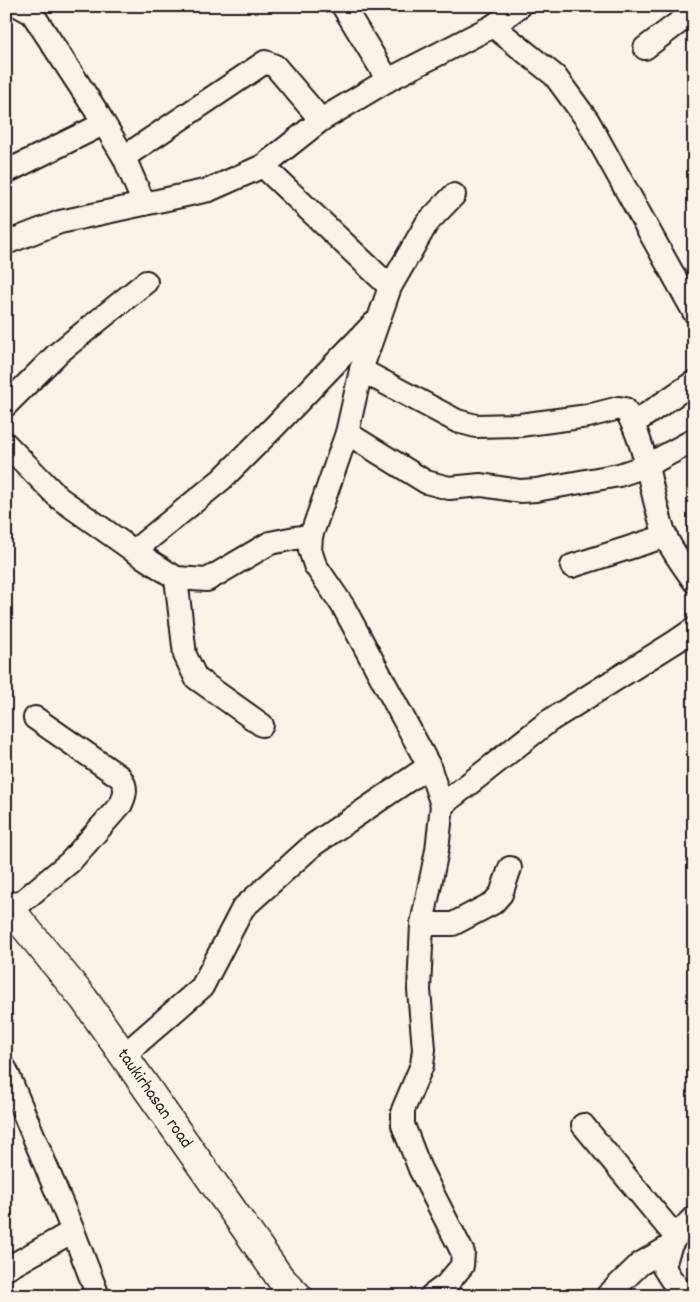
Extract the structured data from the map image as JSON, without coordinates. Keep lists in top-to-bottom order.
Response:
{
  "streets": {
    "street": ["taukirhasan road"]
  }
}
